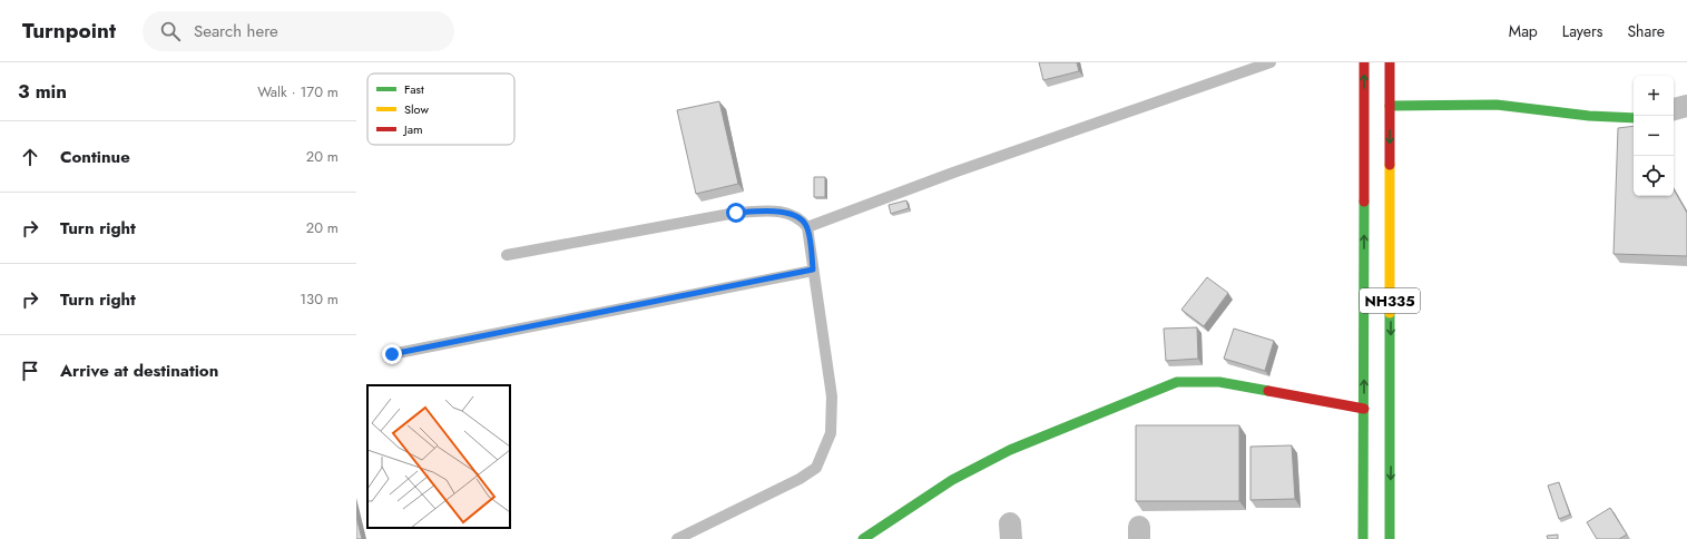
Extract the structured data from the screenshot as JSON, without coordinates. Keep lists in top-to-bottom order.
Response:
{
  "streets": {
    "main road": ["NH335"]
  },
  "legend": ["Fast", "Slow", "Jam"],
  "page": {
    "header": "Turnpoint",
    "search": "Search here",
    "nav": ["Map", "Layers", "Share"],
    "heading": ["3 min", "Walk · 170 m"],
    "map_buttons": ["+", "−"],
    "list": [
      ["Continue", "20 m"],
      ["Turn right", "20 m"],
      ["Turn right", "130 m"],
      "Arrive at destination"
    ]
  }
}
